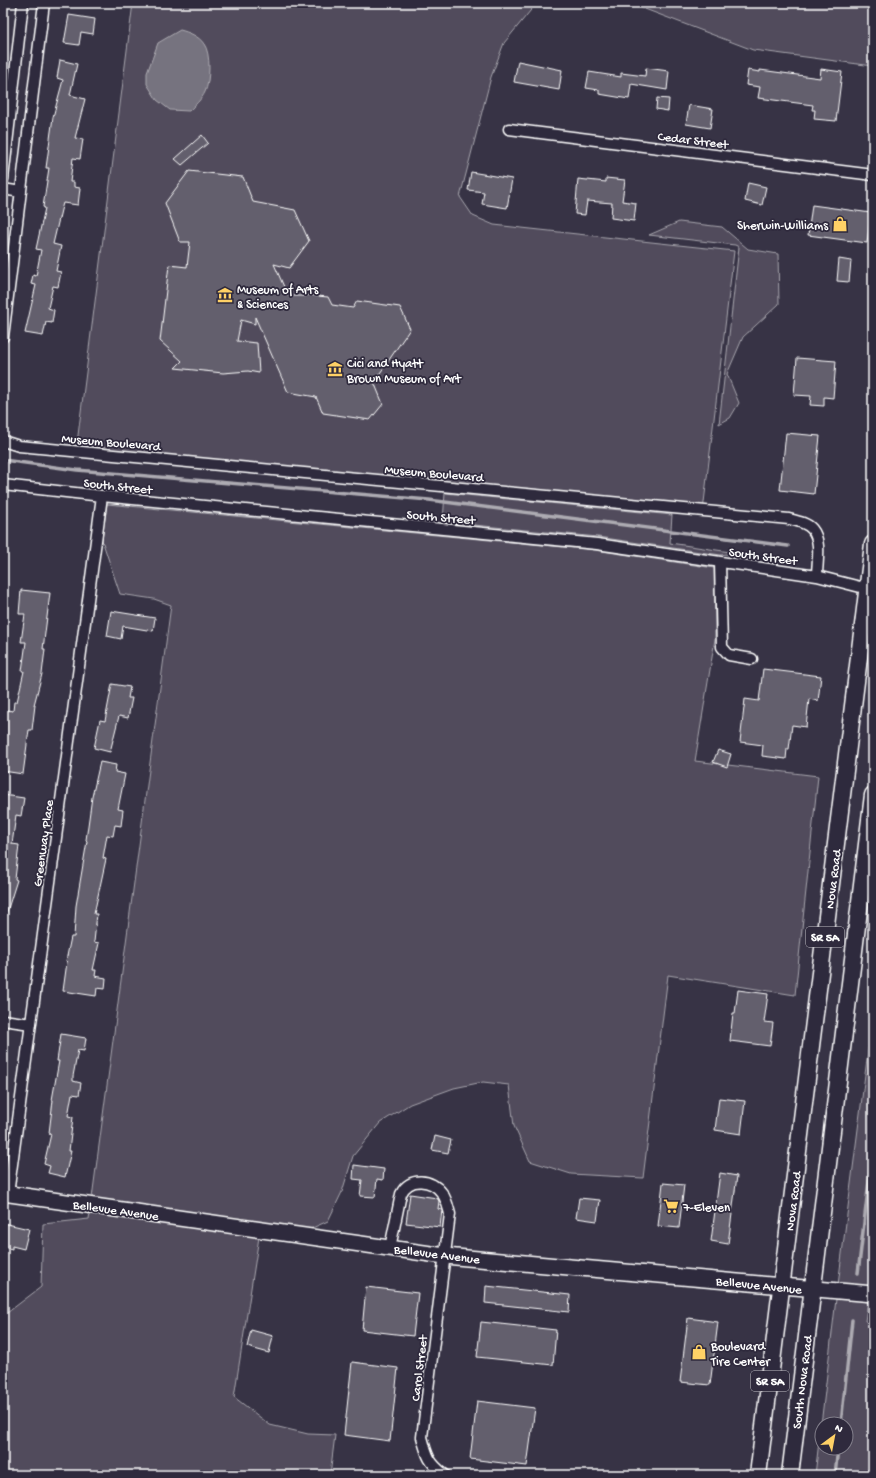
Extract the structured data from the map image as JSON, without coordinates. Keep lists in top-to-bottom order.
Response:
{
  "streets": {
    "main road": ["Nova Road", "SR 5A", "South Nova Road"],
    "street": [
      "Cedar Street",
      "Museum Boulevard",
      "South Street",
      "Greenway Place",
      "Bellevue Avenue",
      "Carol Street"
    ]
  },
  "crossings": [
    ["Museum Boulevard", "South Street"],
    ["South Street", "Greenway Place"],
    ["South Street", "Nova Road"],
    ["Greenway Place", "Bellevue Avenue"],
    ["Nova Road", "SR 5A"],
    ["Nova Road", "Bellevue Avenue"],
    ["SR 5A", "Bellevue Avenue"],
    ["SR 5A", "South Nova Road"],
    ["Bellevue Avenue", "Carol Street"],
    ["Bellevue Avenue", "South Nova Road"]
  ],
  "places": {
    "shop": ["Sherwin-Williams", "Boulevard Tire Center"],
    "museum": ["Museum of Arts & Sciences", "Cici and Hyatt Brown Museum of Art"],
    "supermarket": ["7-Eleven"]
  },
  "north": "top right"
}
